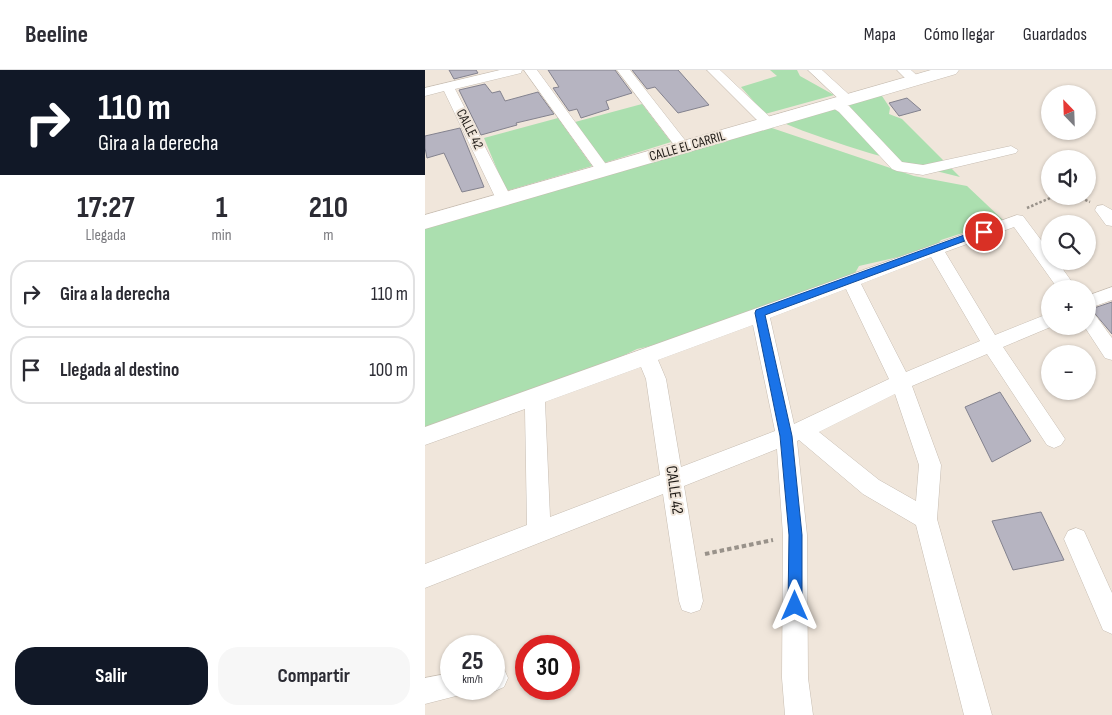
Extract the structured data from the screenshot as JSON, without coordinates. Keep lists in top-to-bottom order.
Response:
{
  "streets": {
    "main road": ["CALLE EL CARRIL"],
    "street": ["CALLE 42"]
  },
  "crossings": [
    ["CALLE 42", "CALLE EL CARRIL"]
  ],
  "north": "top left",
  "page": {
    "header": "Beeline",
    "nav": ["Mapa", "Cómo llegar", "Guardados"],
    "turn": ["110 m", "Gira a la derecha"],
    "map_buttons": ["+", "−"],
    "eta": [
      "17:27",
      "Llegada",
      "1",
      "min",
      "210",
      "m"
    ],
    "list": [
      {
        "name": "Gira a la derecha",
        "value": "110 m"
      },
      {
        "name": "Llegada al destino",
        "value": "100 m"
      }
    ],
    "speed": "25 km/h",
    "limit": "30",
    "buttons": ["Salir", "Compartir"]
  }
}
